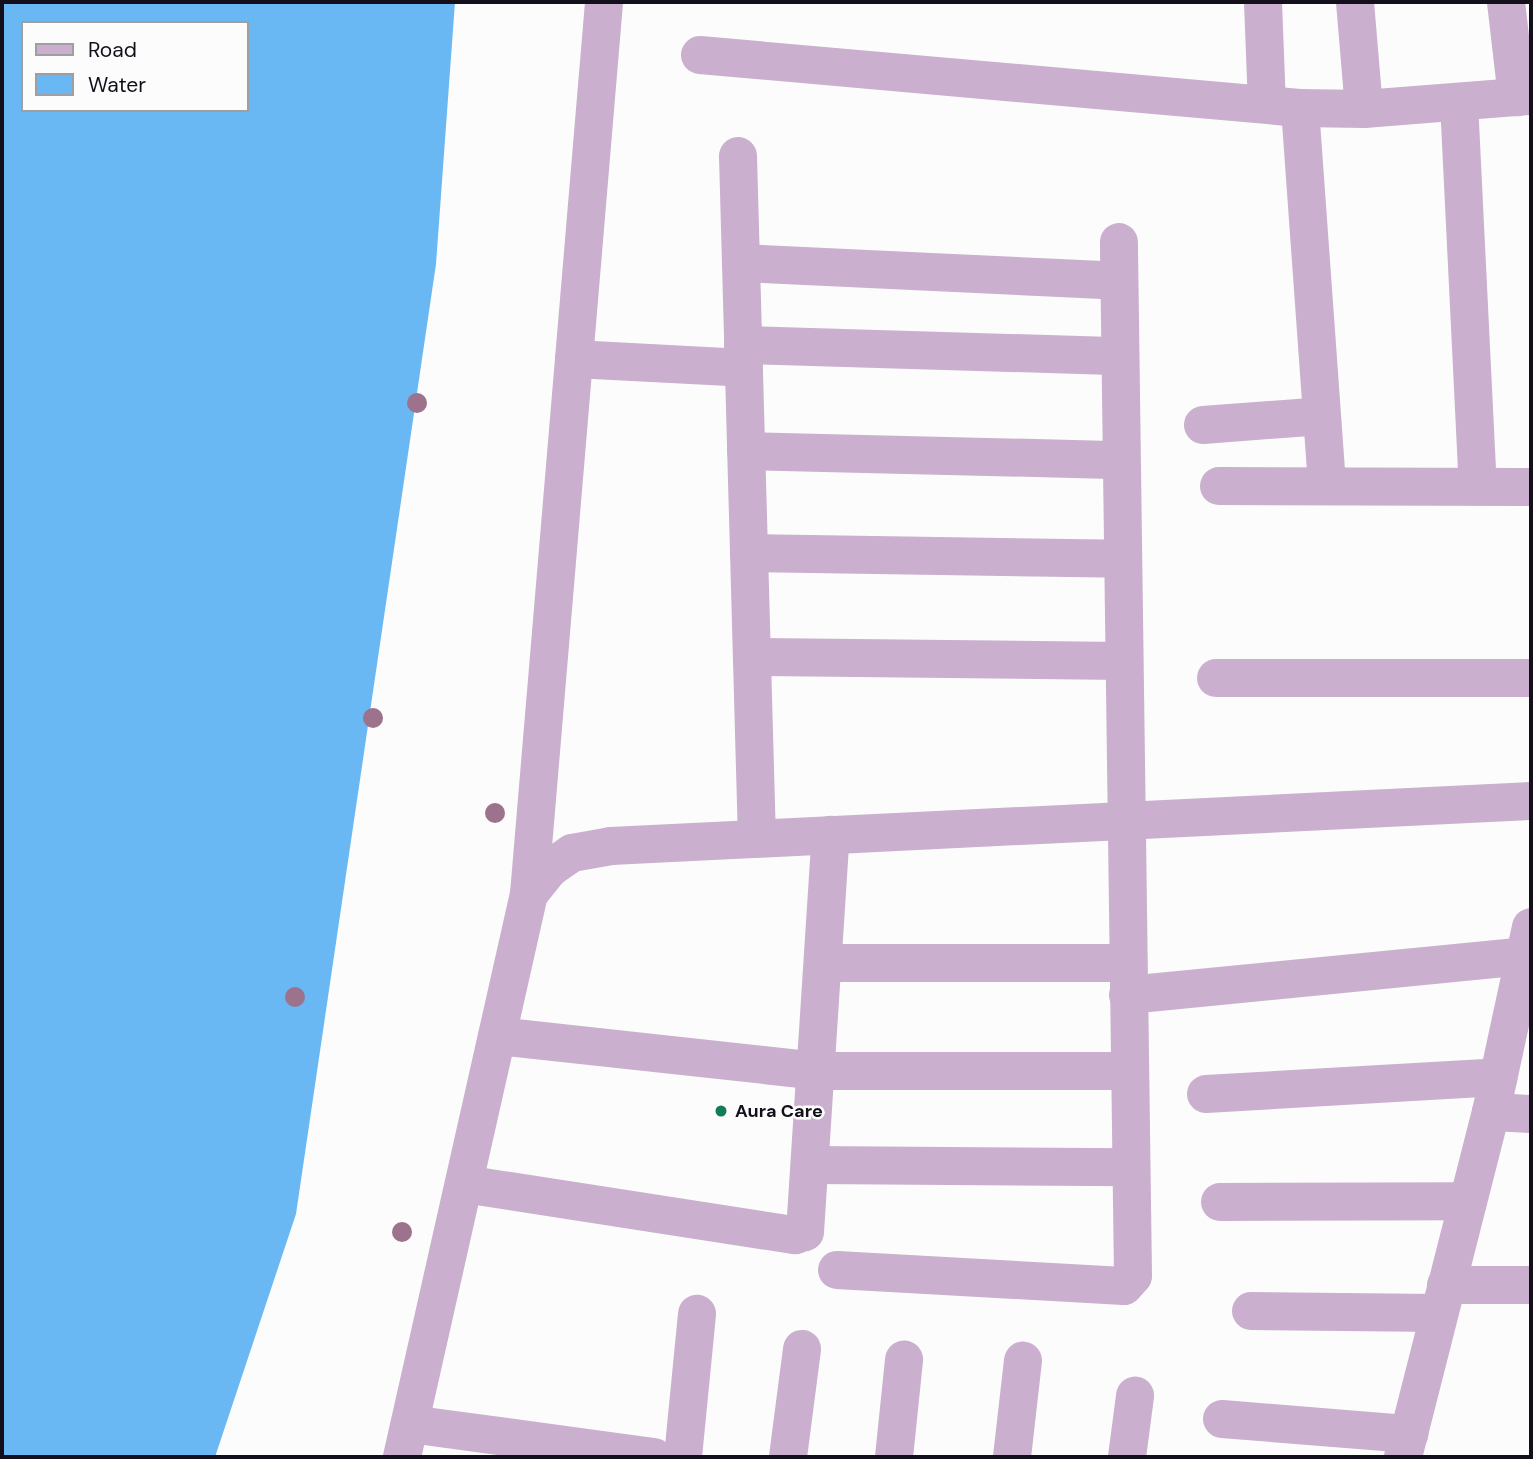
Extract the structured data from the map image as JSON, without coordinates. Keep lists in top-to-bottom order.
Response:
{
  "places": ["Aura Care"],
  "legend": ["Road", "Water"]
}
